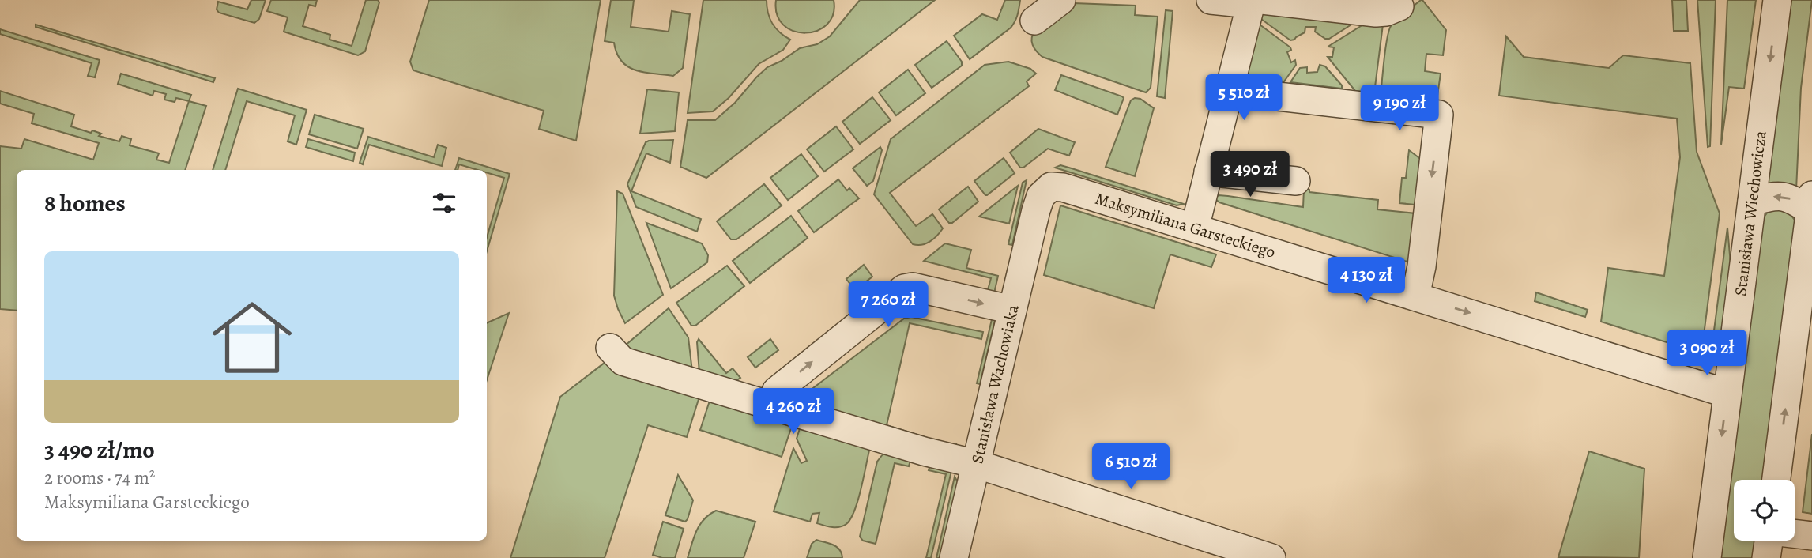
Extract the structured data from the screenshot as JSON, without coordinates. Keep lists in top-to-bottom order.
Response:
{
  "streets": {
    "street": ["Stanisława Wiechowicza", "Maksymiliana Garsteckiego", "Stanisława Wachowiaka"]
  },
  "crossings": [
    ["Stanisława Wiechowicza", "Maksymiliana Garsteckiego"],
    ["Maksymiliana Garsteckiego", "Stanisława Wachowiaka"]
  ],
  "one_way": ["Stanisława Wiechowicza", "Maksymiliana Garsteckiego"],
  "page": {
    "price": [
      "5 510 zł",
      "9 190 zł",
      "3 490 zł",
      "4 130 zł",
      "7 260 zł",
      "3 090 zł",
      "4 260 zł",
      "6 510 zł"
    ],
    "heading": "8 homes",
    "list": [
      {
        "name": "3 490 zł/mo",
        "note": "2 rooms · 74 m² · Maksymiliana Garsteckiego"
      }
    ]
  }
}
